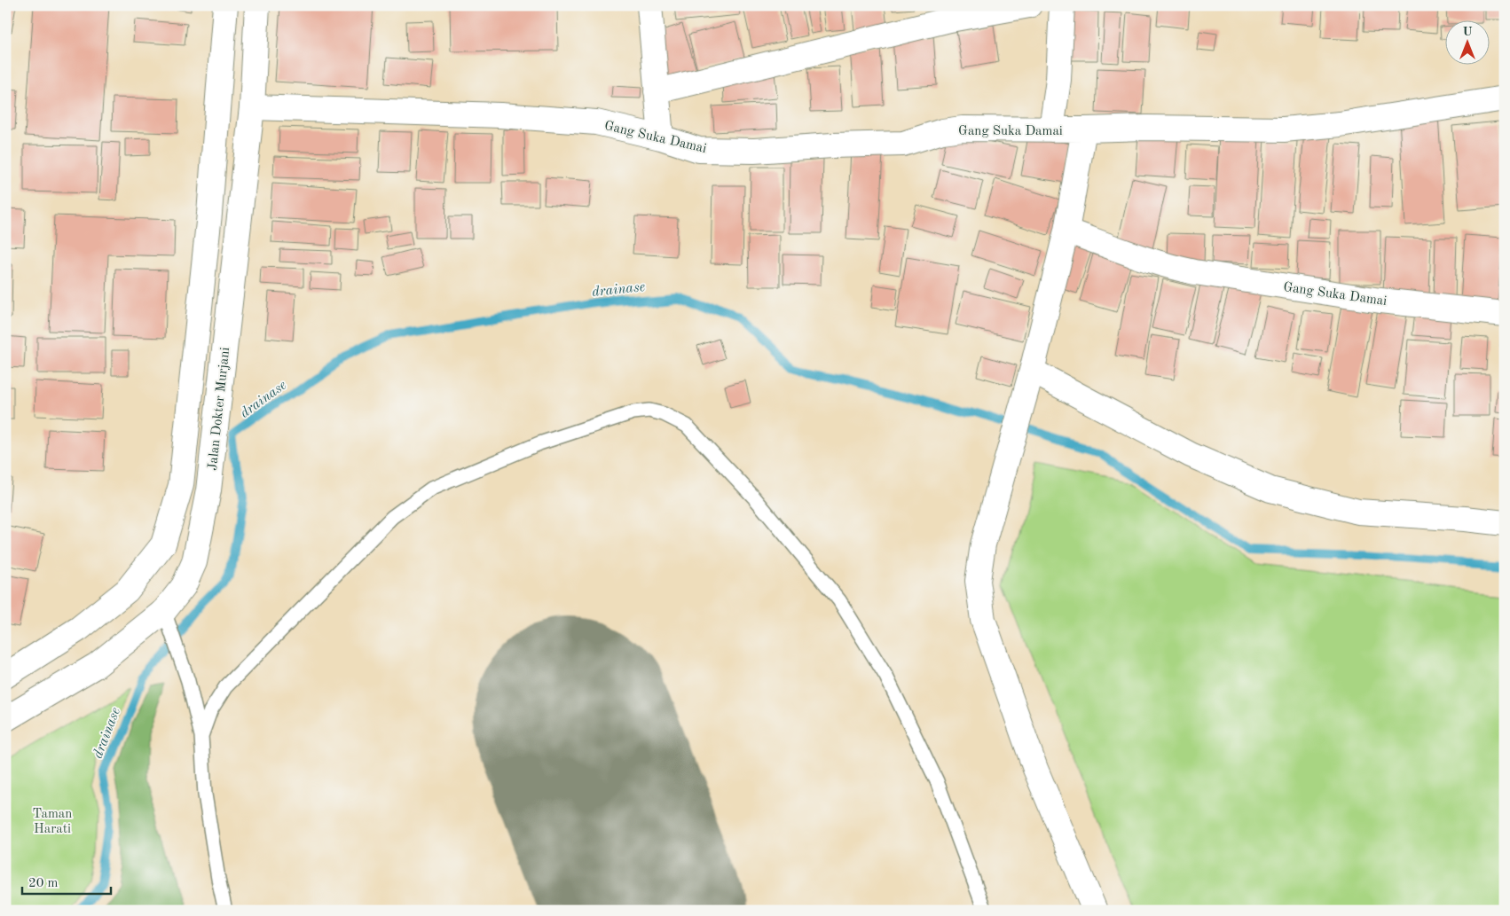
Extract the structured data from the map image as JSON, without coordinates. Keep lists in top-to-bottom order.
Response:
{
  "streets": {
    "street": ["Gang Suka Damai", "Jalan Dokter Murjani"]
  },
  "crossings": [
    ["Gang Suka Damai", "Jalan Dokter Murjani"]
  ],
  "water": ["drainase"],
  "parks": ["Taman Harati"],
  "scale_bar": "20 m",
  "north": "top"
}
